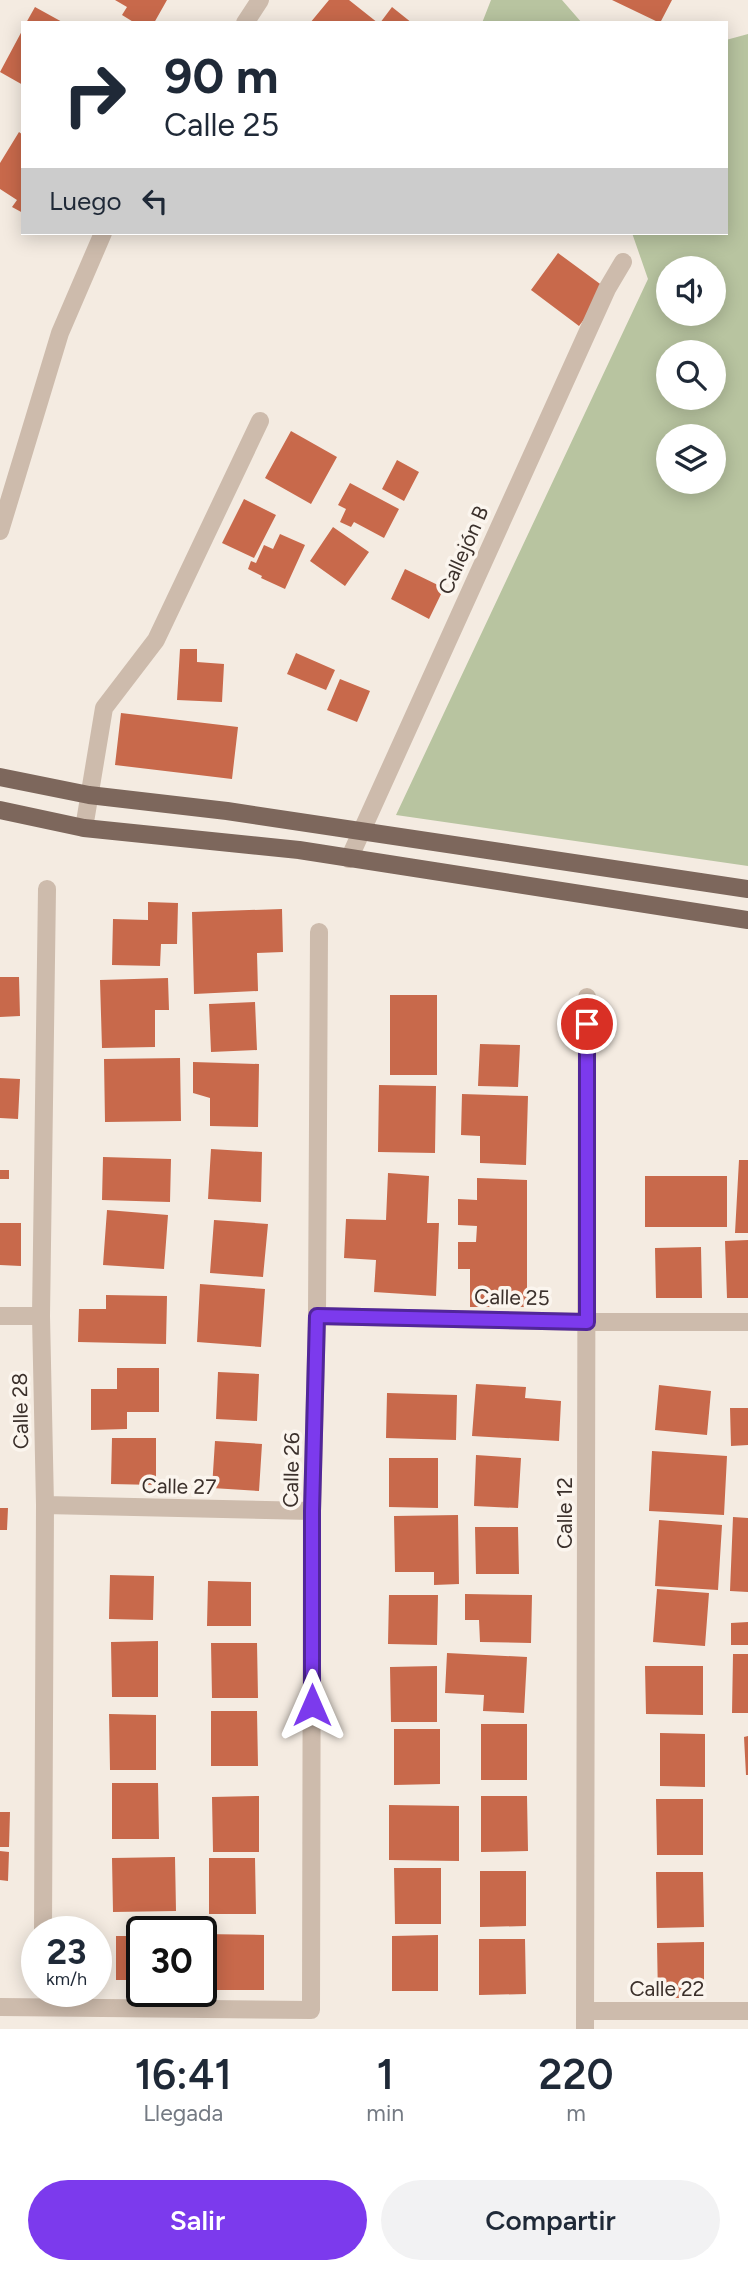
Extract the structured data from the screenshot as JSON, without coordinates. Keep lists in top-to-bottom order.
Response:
{
  "streets": {
    "street": [
      "Callejón B",
      "Calle 25",
      "Calle 28",
      "Calle 26",
      "Calle 27",
      "Calle 12",
      "Calle 22"
    ]
  },
  "crossings": [
    ["Calle 25", "Calle 26"],
    ["Calle 25", "Calle 12"],
    ["Calle 28", "Calle 27"],
    ["Calle 26", "Calle 27"],
    ["Calle 12", "Calle 22"]
  ],
  "page": {
    "turn": ["90 m", "Calle 25"],
    "then": "Luego",
    "speed": "23 km/h",
    "limit": "30",
    "eta": [
      "16:41",
      "Llegada",
      "1",
      "min",
      "220",
      "m"
    ],
    "buttons": ["Salir", "Compartir"]
  }
}
